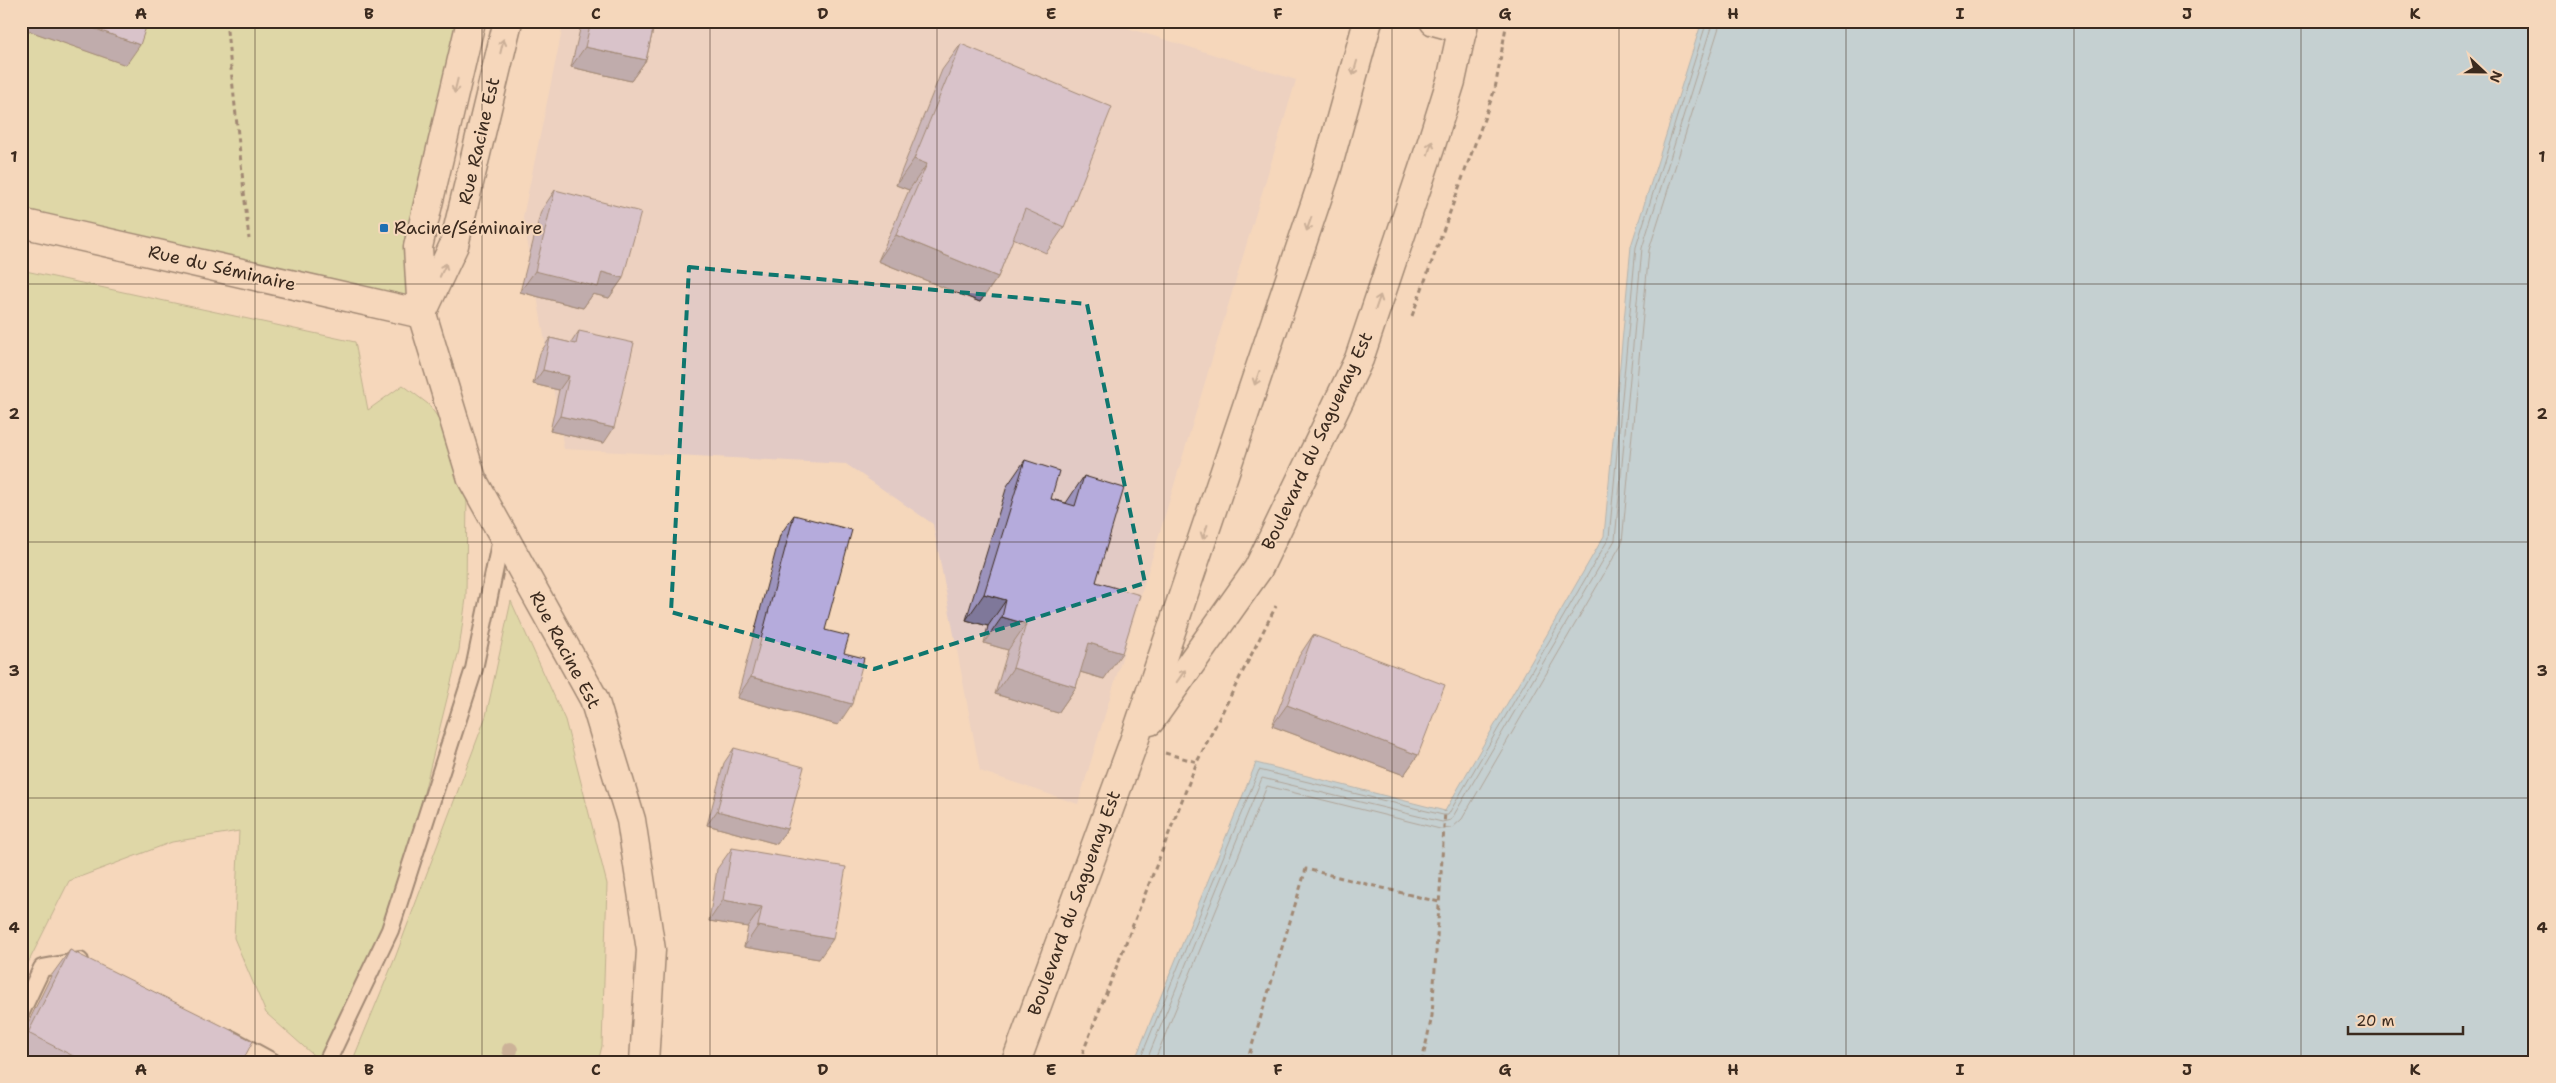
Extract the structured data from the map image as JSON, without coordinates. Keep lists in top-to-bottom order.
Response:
{
  "streets": {
    "main road": ["Rue Racine Est", "Rue du Séminaire", "Boulevard du Saguenay Est"]
  },
  "crossings": [
    ["Rue Racine Est", "Rue du Séminaire"]
  ],
  "places": {
    "transit": ["Racine/Séminaire"]
  },
  "scale_bar": "20 m",
  "north": "right",
  "grid": {
    "columns": [
      "A",
      "B",
      "C",
      "D",
      "E",
      "F",
      "G",
      "H",
      "I",
      "J",
      "K"
    ],
    "rows": [
      "1",
      "2",
      "3",
      "4"
    ]
  }
}
